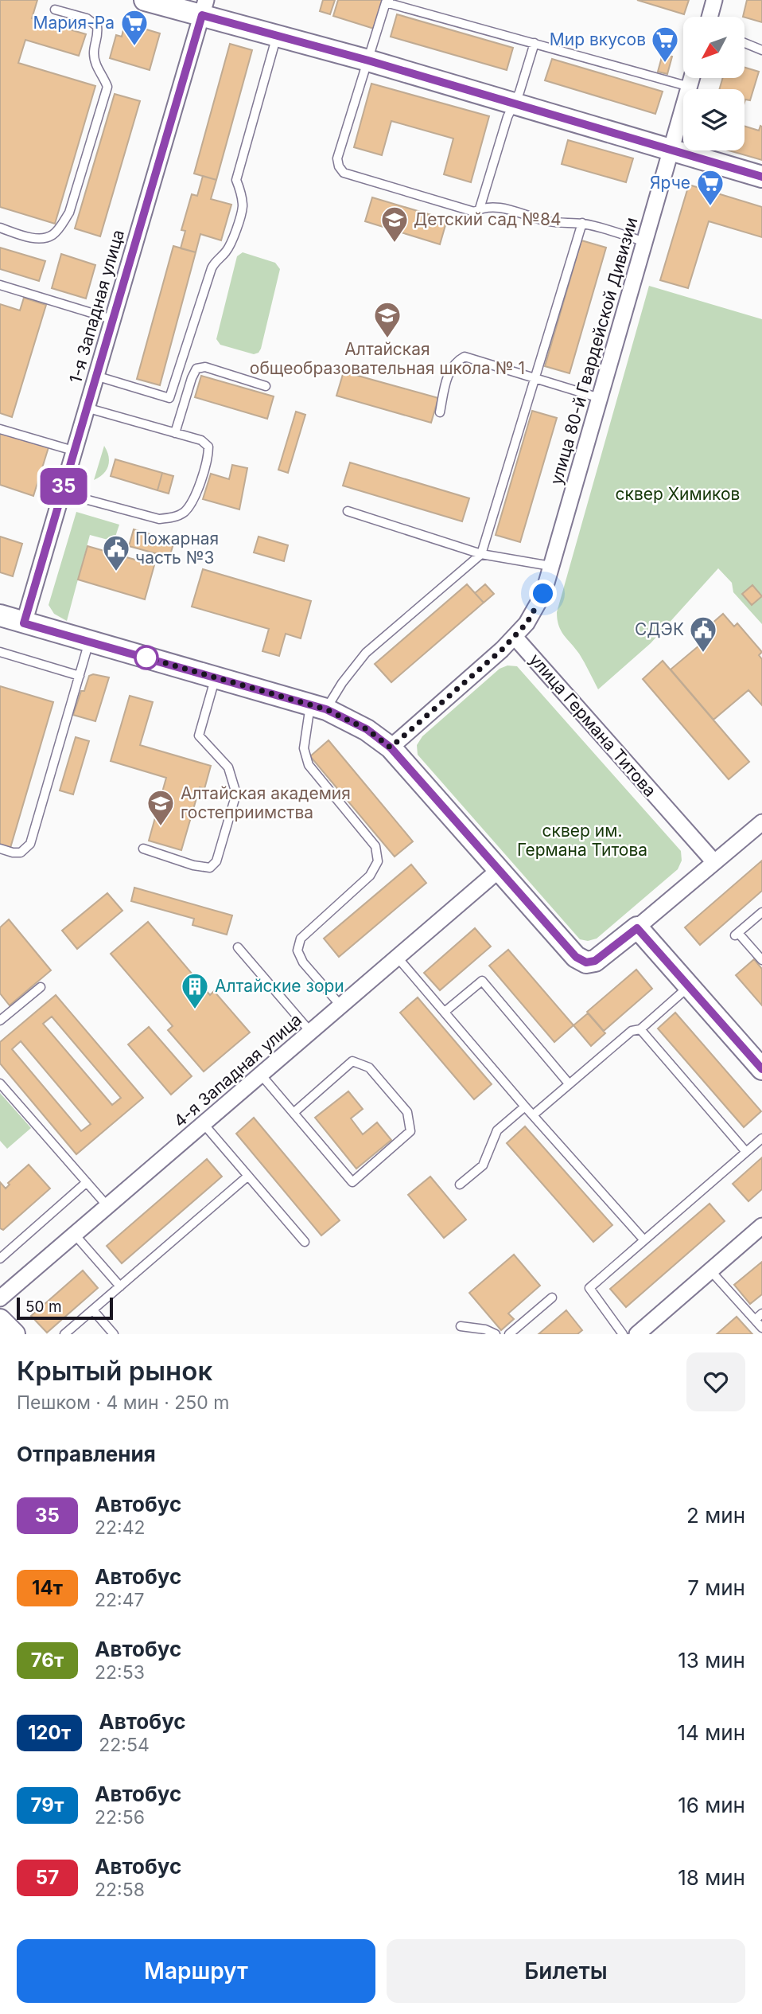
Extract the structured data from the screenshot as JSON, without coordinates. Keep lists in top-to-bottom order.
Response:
{
  "streets": {
    "street": [
      "1-я Западная улица",
      "улица 80-й Гвардейской Дивизии",
      "улица Германа Титова",
      "4-я Западная улица"
    ]
  },
  "crossings": [
    ["улица 80-й Гвардейской Дивизии", "улица Германа Титова"]
  ],
  "parks": ["сквер Химиков", "сквер им. Германа Титова"],
  "places": {
    "supermarket": ["Мария-Ра", "Мир вкусов", "Ярче"],
    "school or university": ["Детский сад №84", "Алтайская общеобразовательная школа № 1", "Алтайская академия гостеприимства"],
    "public building": ["Пожарная часть №3", "СДЭК"],
    "building": ["Алтайские зори"]
  },
  "lines": ["bus line 35"],
  "scale_bar": "50 m",
  "north": "bottom left",
  "page": {
    "on_map": "35",
    "scale": "50 m",
    "heading": [
      ["Крытый рынок", "Пешком · 4 мин · 250 m"],
      "Отправления"
    ],
    "list": [
      {
        "mark": "35",
        "name": "Автобус",
        "note": "22:42",
        "value": "2 мин"
      },
      {
        "mark": "14т",
        "name": "Автобус",
        "note": "22:47",
        "value": "7 мин"
      },
      {
        "mark": "76т",
        "name": "Автобус",
        "note": "22:53",
        "value": "13 мин"
      },
      {
        "mark": "120т",
        "name": "Автобус",
        "note": "22:54",
        "value": "14 мин"
      },
      {
        "mark": "79т",
        "name": "Автобус",
        "note": "22:56",
        "value": "16 мин"
      },
      {
        "mark": "57",
        "name": "Автобус",
        "note": "22:58",
        "value": "18 мин"
      }
    ],
    "buttons": ["Маршрут", "Билеты"]
  }
}
